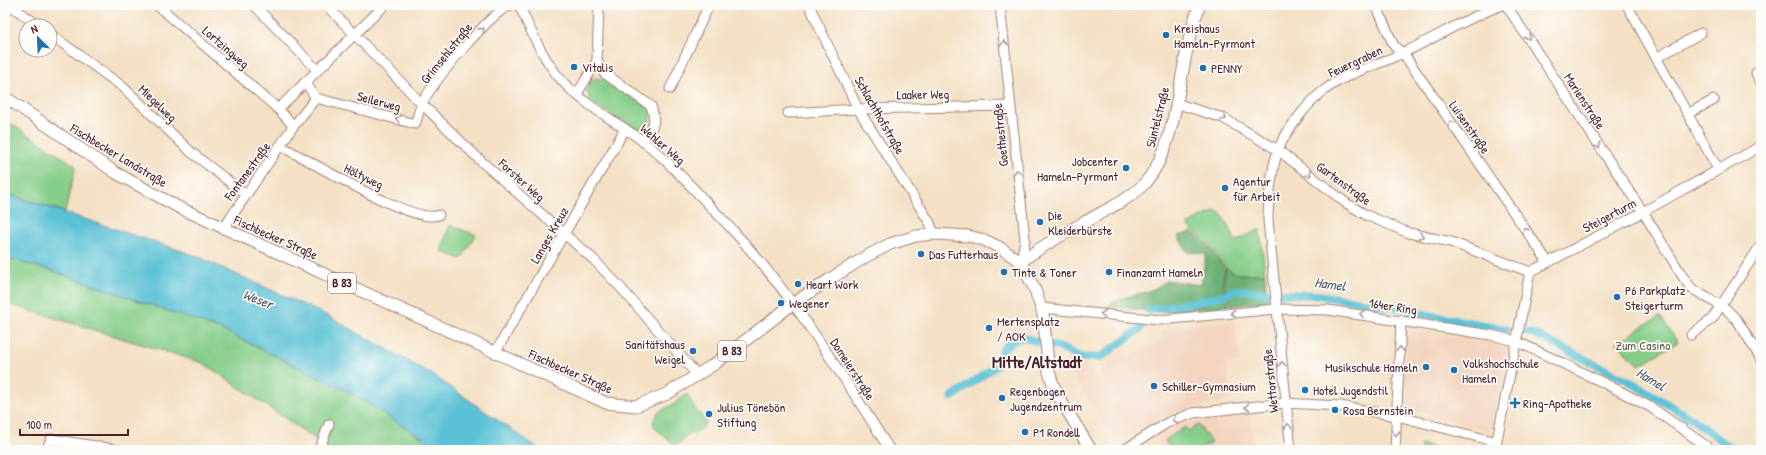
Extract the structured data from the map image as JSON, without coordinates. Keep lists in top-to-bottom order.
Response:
{
  "streets": {
    "main road": [
      "Süntelstraße",
      "Fischbecker Landstraße",
      "Fischbecker Straße",
      "B 83"
    ],
    "street": [
      "Lortzingweg",
      "Grimsehlstraße",
      "Feuergraben",
      "Laaker Weg",
      "Seilerweg",
      "Marienstraße",
      "Miegelweg",
      "Schlachthofstraße",
      "Luisenstraße",
      "Goethestraße",
      "Wehler Weg",
      "Fontanestraße",
      "Höltyweg",
      "Forster Weg",
      "Gartenstraße",
      "Steigerturm",
      "Langes Kreuz",
      "164er Ring",
      "Domeierstraße",
      "Wettorstraße"
    ]
  },
  "crossings": [
    ["Grimsehlstraße", "Seilerweg"],
    ["Grimsehlstraße", "Forster Weg"],
    ["Feuergraben", "Luisenstraße"],
    ["Feuergraben", "Gartenstraße"],
    ["Feuergraben", "164er Ring"],
    ["Feuergraben", "Wettorstraße"],
    ["Laaker Weg", "Schlachthofstraße"],
    ["Laaker Weg", "Goethestraße"],
    ["Seilerweg", "Fontanestraße"],
    ["Seilerweg", "Forster Weg"],
    ["Marienstraße", "Steigerturm"],
    ["Miegelweg", "Fontanestraße"],
    ["Schlachthofstraße", "Fischbecker Straße"],
    ["Schlachthofstraße", "B 83"],
    ["Süntelstraße", "Goethestraße"],
    ["Süntelstraße", "Gartenstraße"],
    ["Süntelstraße", "B 83"],
    ["Luisenstraße", "Steigerturm"],
    ["Goethestraße", "B 83"],
    ["Wehler Weg", "Langes Kreuz"],
    ["Wehler Weg", "Fischbecker Straße"],
    ["Wehler Weg", "Domeierstraße"],
    ["Fischbecker Landstraße", "Fontanestraße"],
    ["Fischbecker Landstraße", "Fischbecker Straße"],
    ["Fontanestraße", "Höltyweg"],
    ["Fontanestraße", "Fischbecker Straße"],
    ["Forster Weg", "Langes Kreuz"],
    ["Forster Weg", "Fischbecker Straße"],
    ["Gartenstraße", "Steigerturm"],
    ["Langes Kreuz", "Fischbecker Straße"],
    ["Fischbecker Straße", "B 83"],
    ["Fischbecker Straße", "Domeierstraße"],
    ["B 83", "164er Ring"],
    ["164er Ring", "Wettorstraße"]
  ],
  "one_way": [
    "Grimsehlstraße",
    "Seilerweg",
    "Marienstraße",
    "Luisenstraße",
    "Goethestraße",
    "Gartenstraße",
    "164er Ring",
    "Wettorstraße"
  ],
  "districts": ["Mitte/Altstadt"],
  "water": ["Hamel", "Weser"],
  "parks": ["Zum Casino"],
  "places": {
    "other": [
      "Kreishaus Hameln-Pyrmont",
      "Vitalis",
      "PENNY",
      "Jobcenter Hameln-Pyrmont",
      "Agentur für Arbeit",
      "Die Kleiderbürste",
      "Das Futterhaus",
      "Tinte & Toner",
      "Finanzamt Hameln",
      "Heart Work",
      "P6 Parkplatz Steigerturm",
      "Wegener",
      "Mertensplatz / AOK",
      "Sanitätshaus Weigel",
      "Musikschule Hameln",
      "Volkshochschule Hameln",
      "Schiller-Gymnasium",
      "Hotel Jugendstil",
      "Regenbogen Jugendzentrum",
      "Rosa Bernstein",
      "Julius Tönebön Stiftung",
      "P1 Rondell"
    ],
    "health": ["Ring-Apotheke"]
  },
  "scale_bar": "100 m",
  "north": "top left"
}
